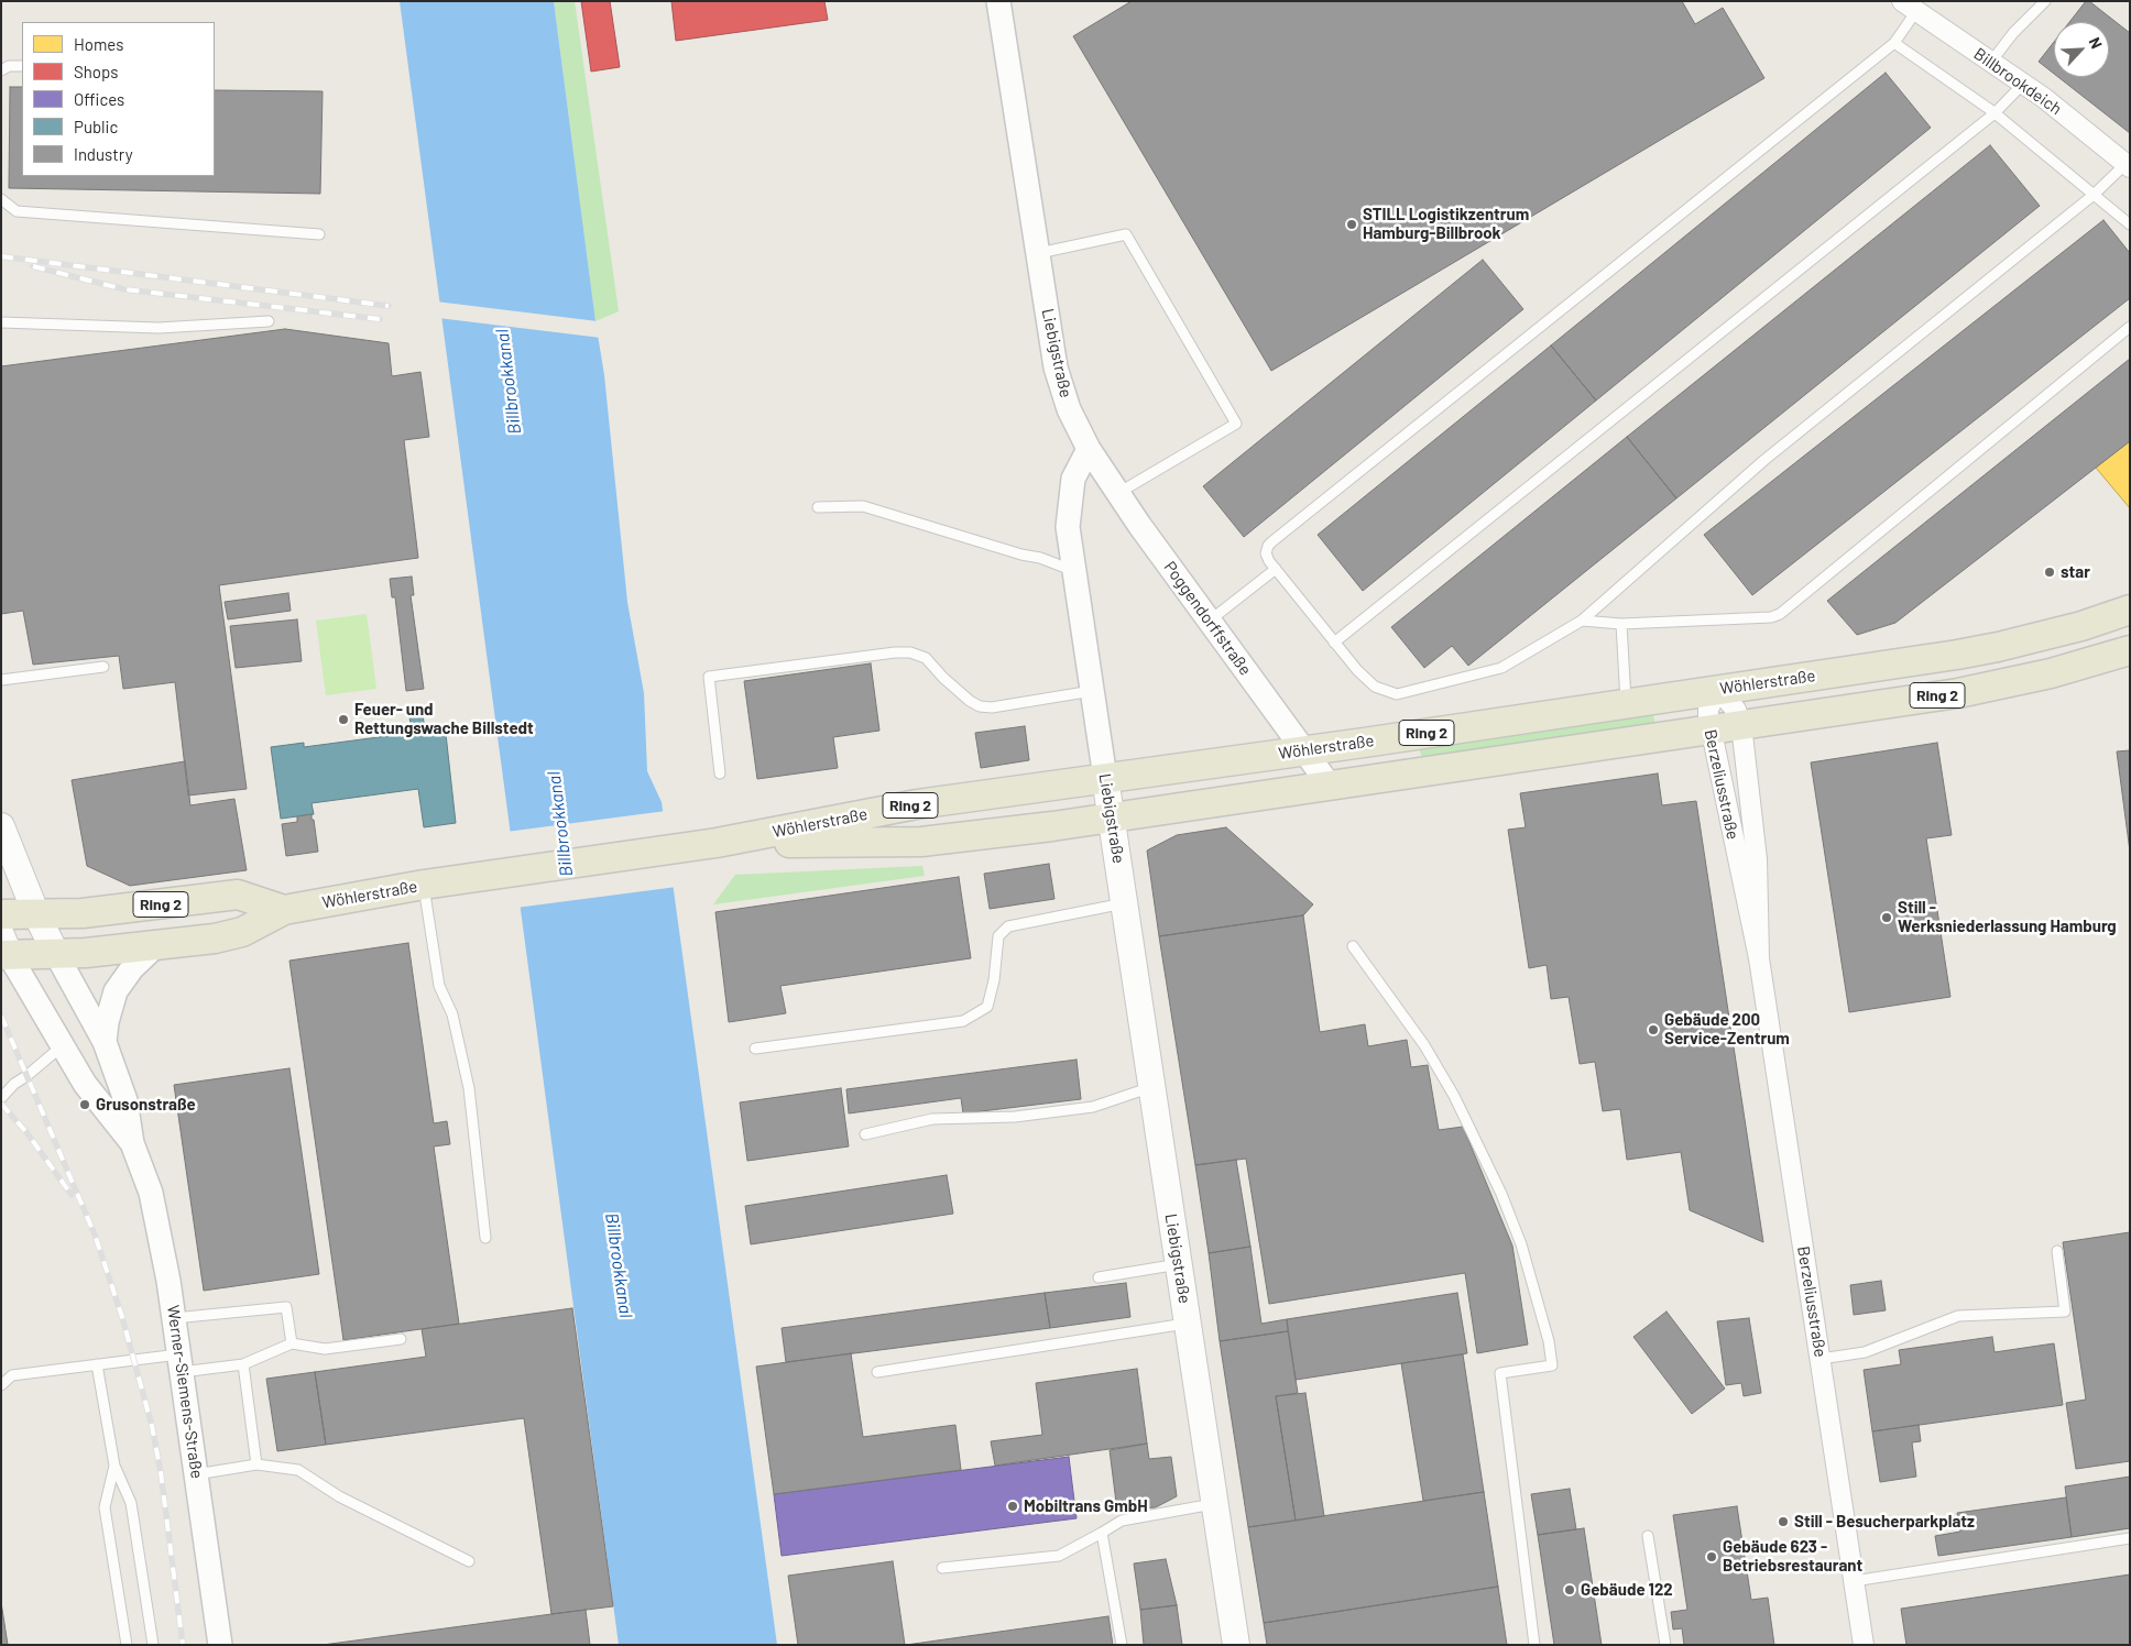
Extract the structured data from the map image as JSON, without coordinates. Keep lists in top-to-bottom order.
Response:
{
  "streets": {
    "main road": ["Liebigstraße", "Wöhlerstraße", "Ring 2"],
    "street": [
      "Billbrookdeich",
      "Poggendorffstraße",
      "Berzeliusstraße",
      "Werner-Siemens-Straße"
    ]
  },
  "crossings": [
    ["Liebigstraße", "Poggendorffstraße"],
    ["Liebigstraße", "Wöhlerstraße"],
    ["Poggendorffstraße", "Wöhlerstraße"],
    ["Wöhlerstraße", "Ring 2"],
    ["Wöhlerstraße", "Berzeliusstraße"],
    ["Wöhlerstraße", "Werner-Siemens-Straße"]
  ],
  "water": ["Billbrookkanal"],
  "places": [
    "STILL Logistikzentrum Hamburg-Billbrook",
    "star",
    "Feuer- und Rettungswache Billstedt",
    "Still - Werksniederlassung Hamburg",
    "Gebäude 200 Service-Zentrum",
    "Grusonstraße",
    "Mobiltrans GmbH",
    "Still - Besucherparkplatz",
    "Gebäude 623 - Betriebsrestaurant",
    "Gebäude 122"
  ],
  "legend": [
    "Homes",
    "Shops",
    "Offices",
    "Public",
    "Industry"
  ],
  "north": "top right"
}
